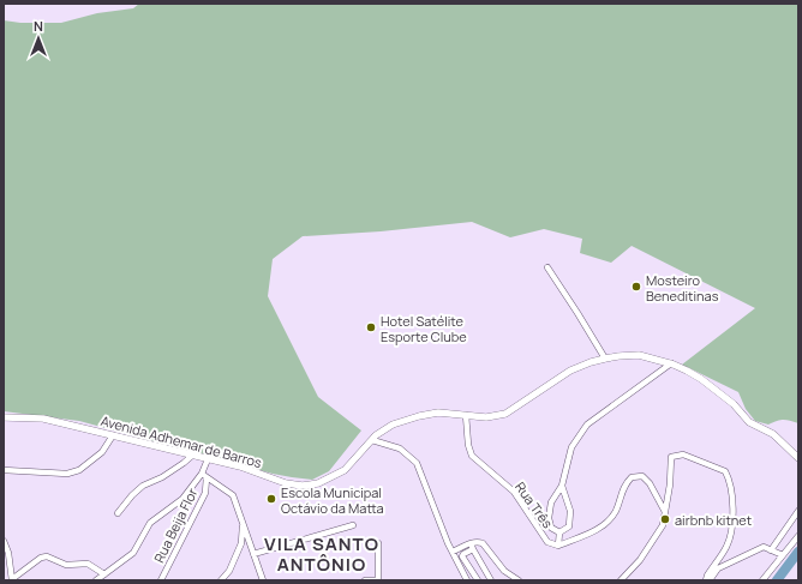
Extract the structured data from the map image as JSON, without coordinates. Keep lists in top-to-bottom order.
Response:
{
  "streets": {
    "street": ["Avenida Adhemar de Barros", "Rua Três", "Rua Beija Flor"]
  },
  "crossings": [
    ["Avenida Adhemar de Barros", "Rua Três"]
  ],
  "districts": ["VILA SANTO ANTÔNIO"],
  "places": [
    "Mosteiro Beneditinas",
    "Hotel Satélite Esporte Clube",
    "Escola Municipal Octávio da Matta",
    "airbnb kitnet"
  ],
  "north": "top"
}
